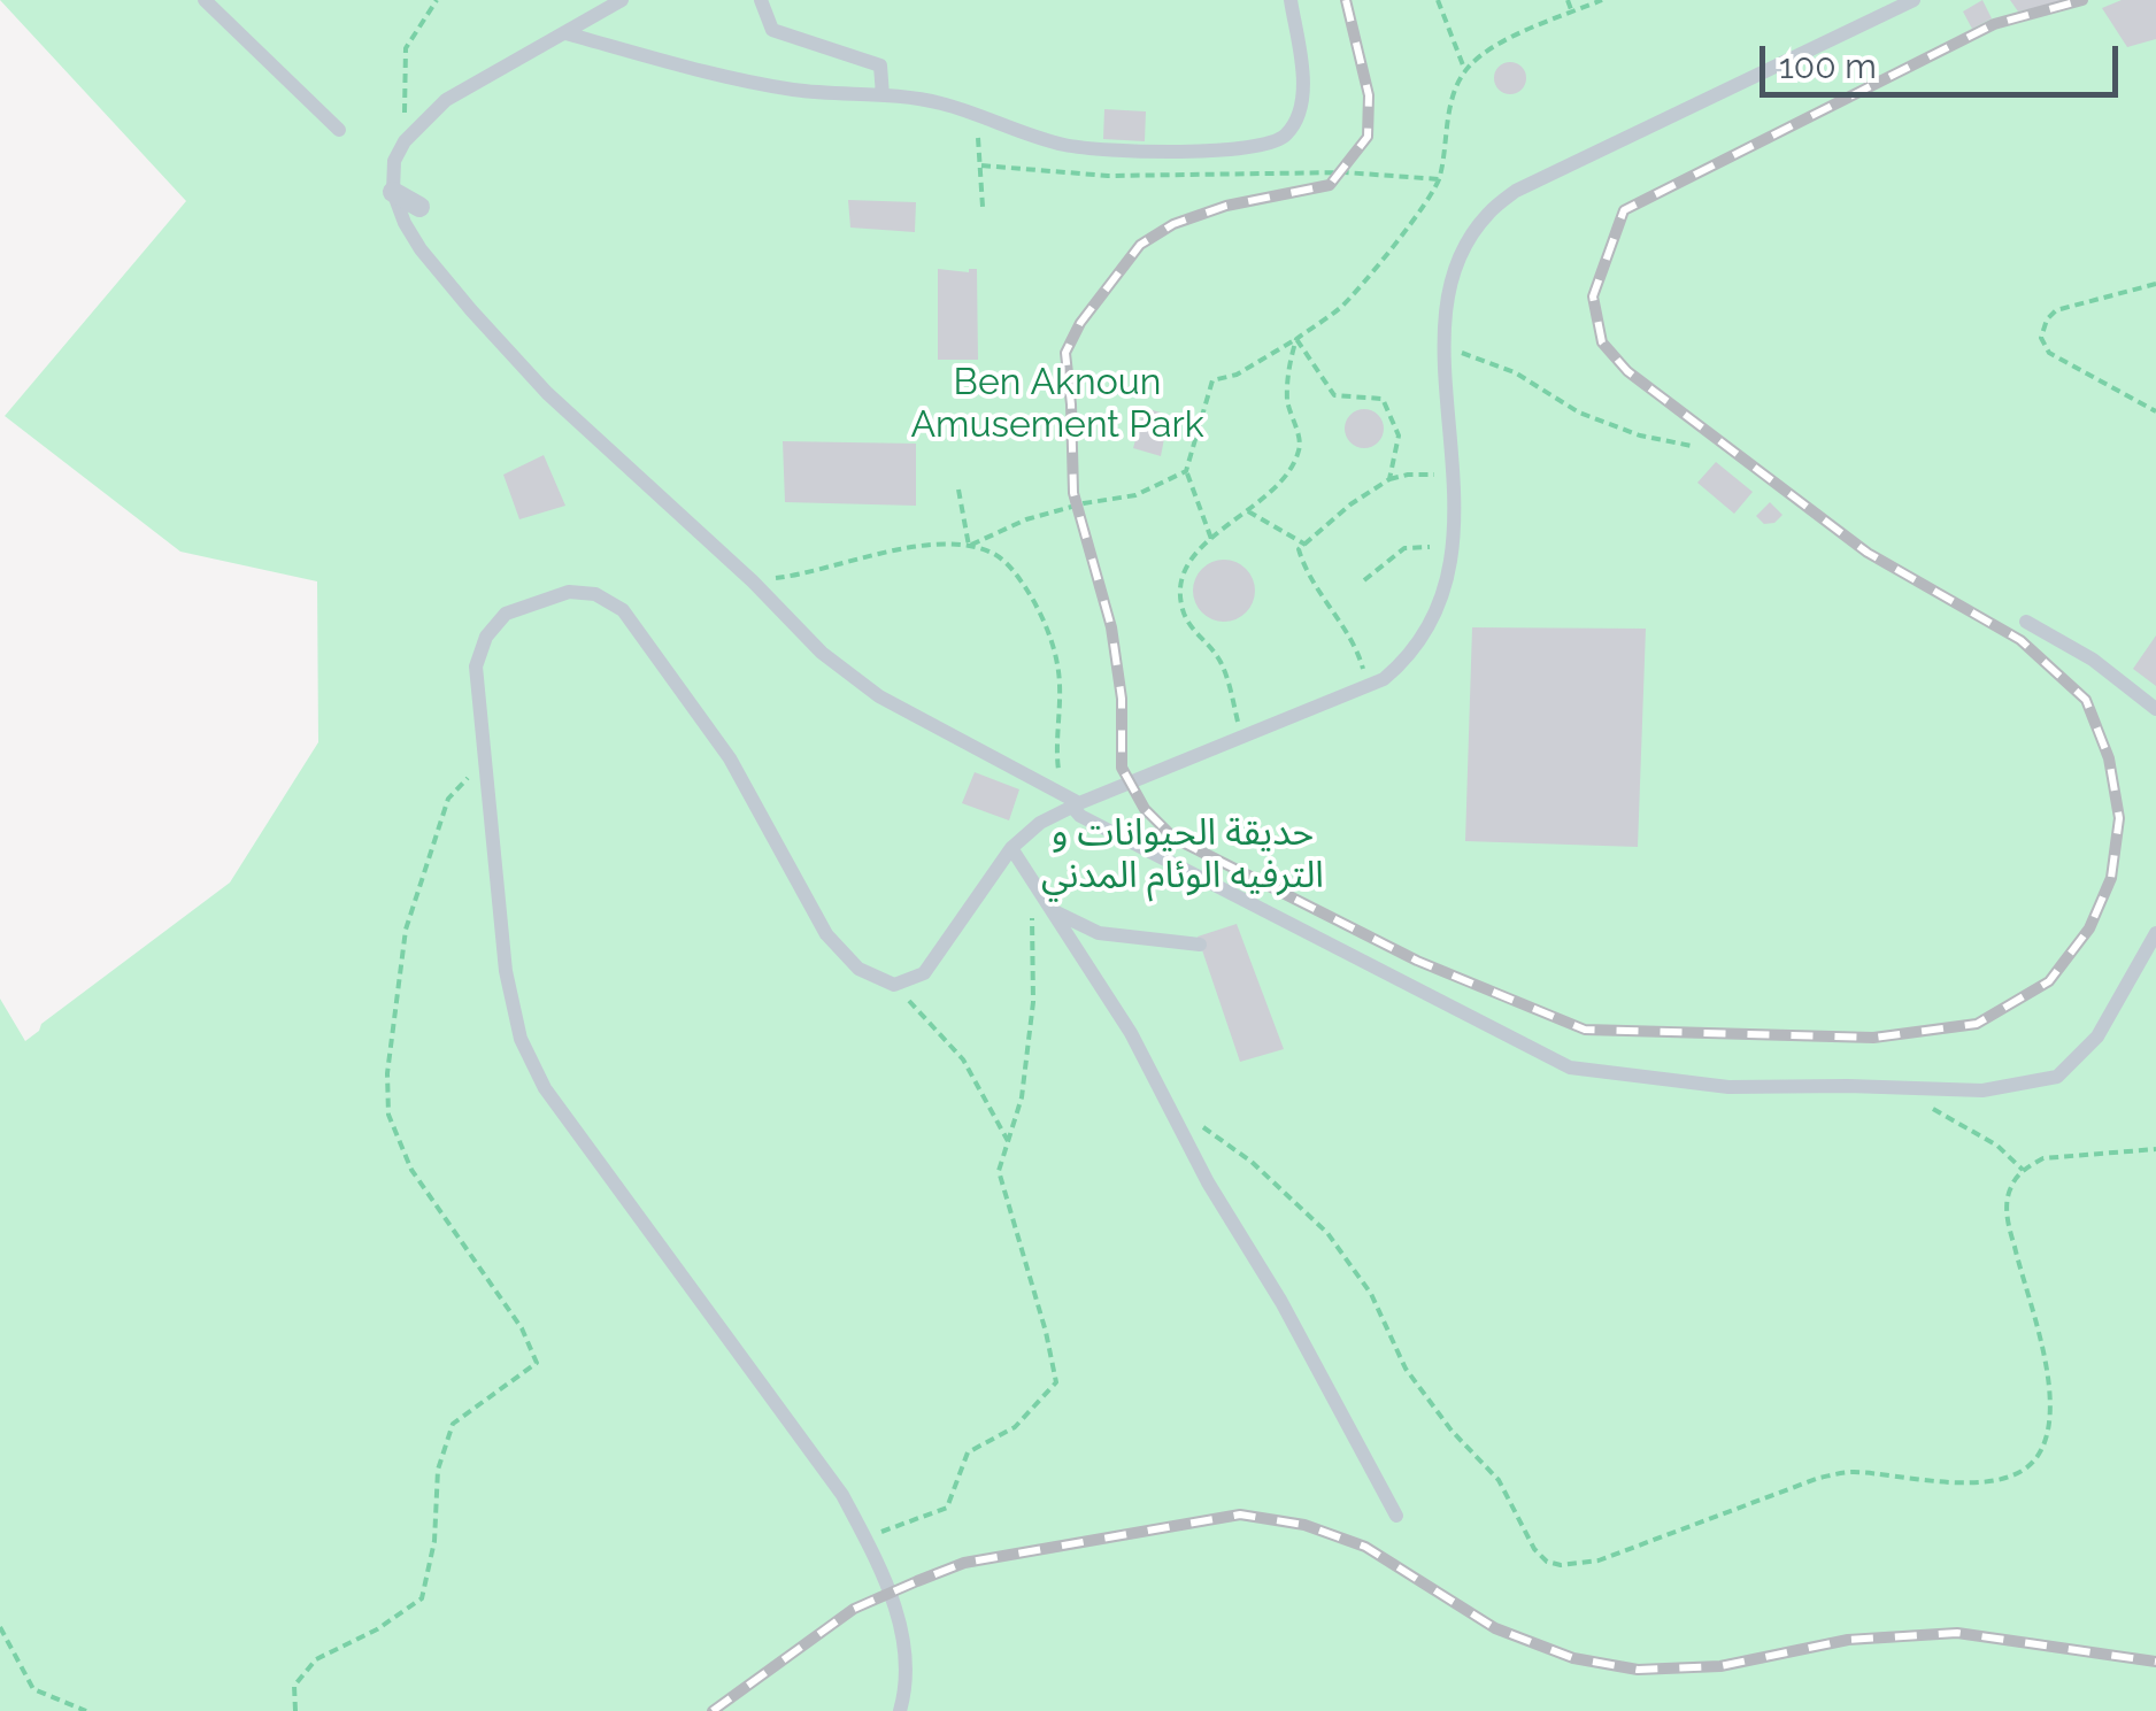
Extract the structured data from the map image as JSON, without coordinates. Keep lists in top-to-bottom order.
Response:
{
  "parks": ["Ben Aknoun Amusement Park", "حديقة الحيوانات و الترفيه الوئام المدني"],
  "scale_bar": "100 m"
}
